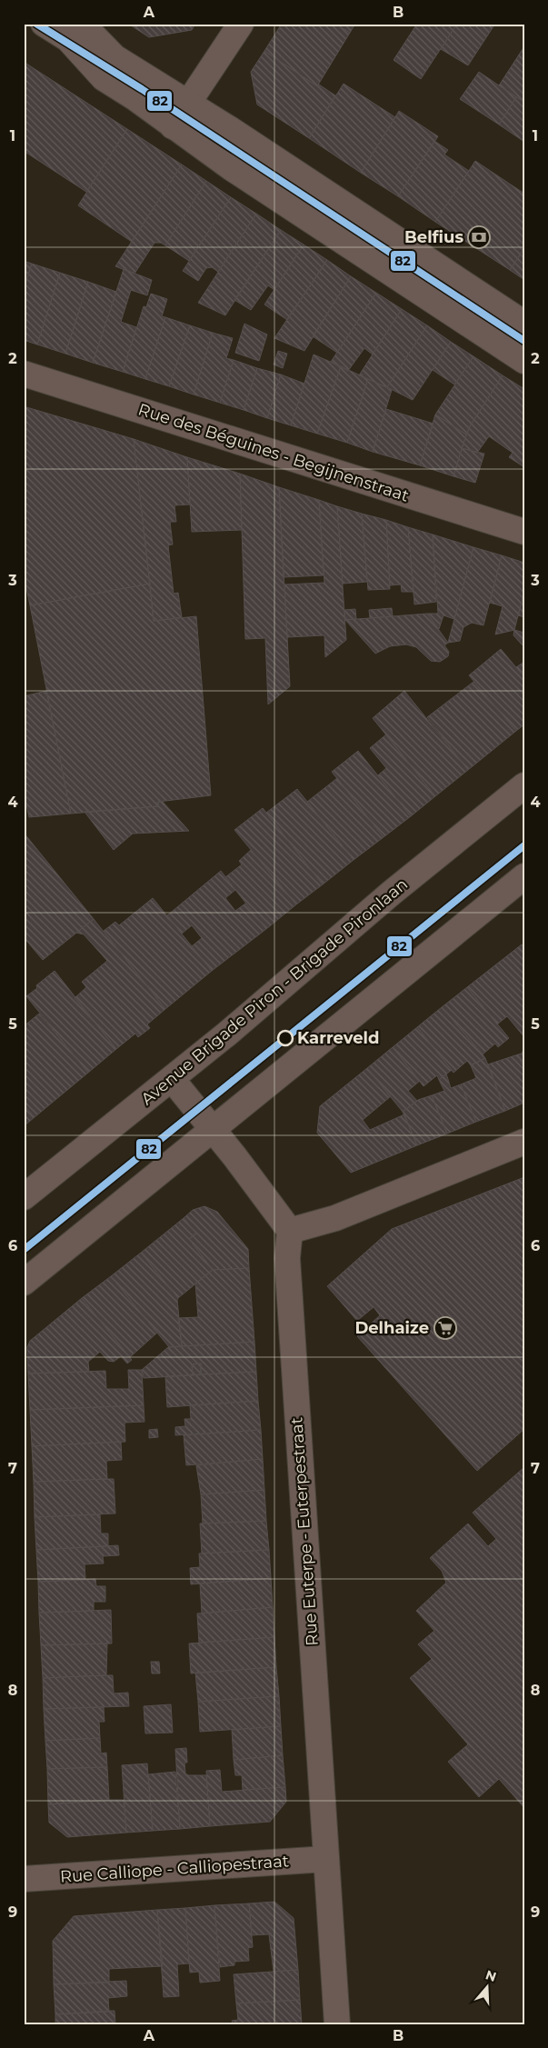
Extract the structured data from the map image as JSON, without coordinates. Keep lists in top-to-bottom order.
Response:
{
  "streets": {
    "street": [
      "Rue des Béguines - Begijnenstraat",
      "Avenue Brigade Piron - Brigade Pironlaan",
      "Rue Euterpe - Euterpestraat",
      "Rue Calliope - Calliopestraat"
    ]
  },
  "crossings": [
    ["Rue Euterpe - Euterpestraat", "Rue Calliope - Calliopestraat"]
  ],
  "places": {
    "bank": ["Belfius"],
    "other": ["Karreveld"],
    "supermarket": ["Delhaize"]
  },
  "lines": ["transit line 82"],
  "north": "top",
  "grid": {
    "columns": ["A", "B"],
    "rows": [
      "1",
      "2",
      "3",
      "4",
      "5",
      "6",
      "7",
      "8",
      "9"
    ]
  }
}
